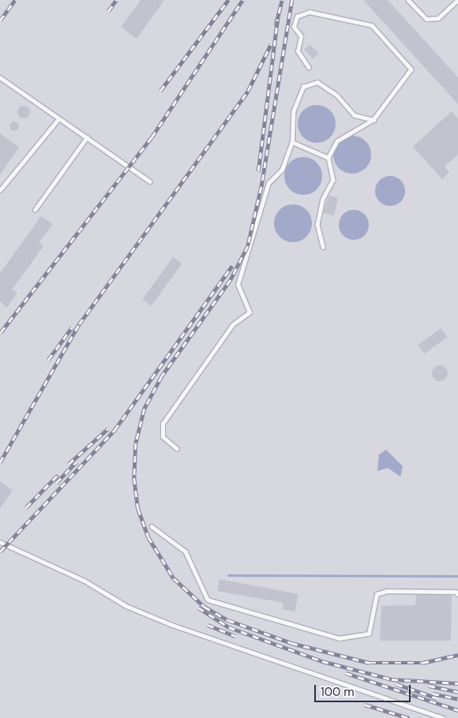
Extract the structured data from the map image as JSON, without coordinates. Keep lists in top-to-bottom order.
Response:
{
  "scale_bar": "100 m"
}
